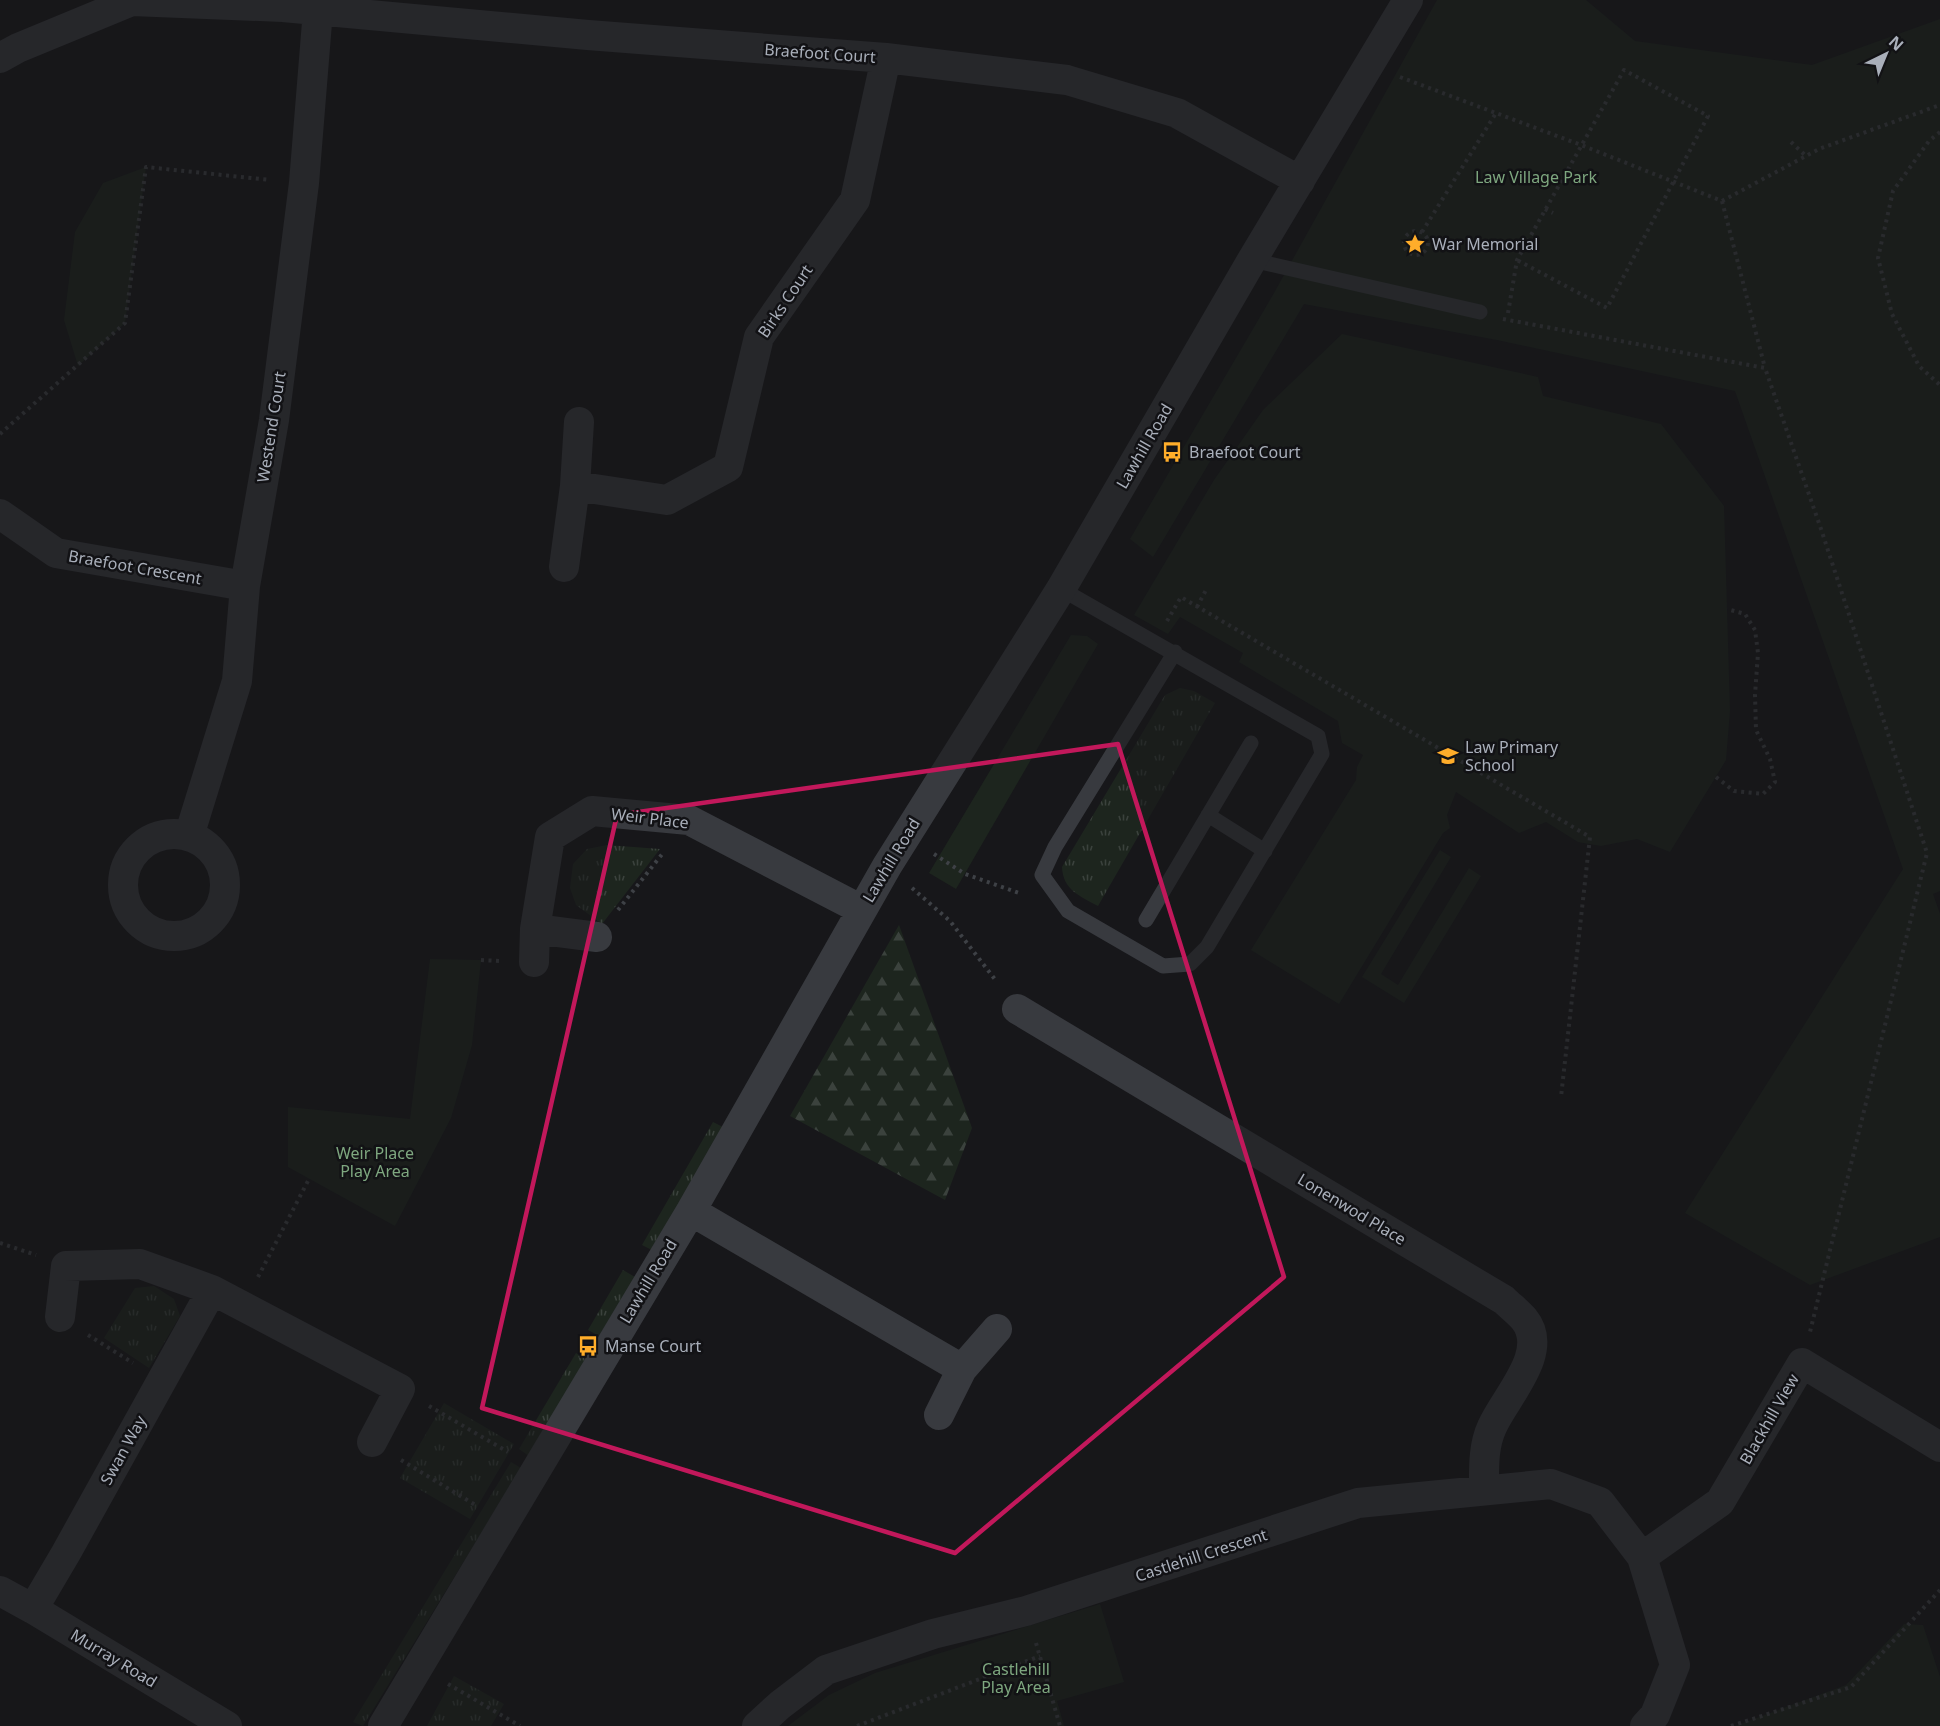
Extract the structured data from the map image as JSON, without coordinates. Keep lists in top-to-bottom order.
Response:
{
  "streets": {
    "street": [
      "Braefoot Court",
      "Birks Court",
      "Westend Court",
      "Lawhill Road",
      "Braefoot Crescent",
      "Weir Place",
      "Lonenwod Place",
      "Blackhill View",
      "Swan Way",
      "Castlehill Crescent",
      "Murray Road"
    ]
  },
  "crossings": [
    ["Braefoot Court", "Birks Court"],
    ["Braefoot Court", "Westend Court"],
    ["Braefoot Court", "Lawhill Road"],
    ["Westend Court", "Braefoot Crescent"],
    ["Lawhill Road", "Weir Place"],
    ["Lonenwod Place", "Castlehill Crescent"],
    ["Blackhill View", "Castlehill Crescent"],
    ["Swan Way", "Murray Road"]
  ],
  "parks": ["Law Village Park", "Weir Place Play Area", "Castlehill Play Area"],
  "places": {
    "place": ["War Memorial"],
    "bus stop": ["Braefoot Court", "Manse Court"],
    "school or university": ["Law Primary School"]
  },
  "north": "top right"
}
